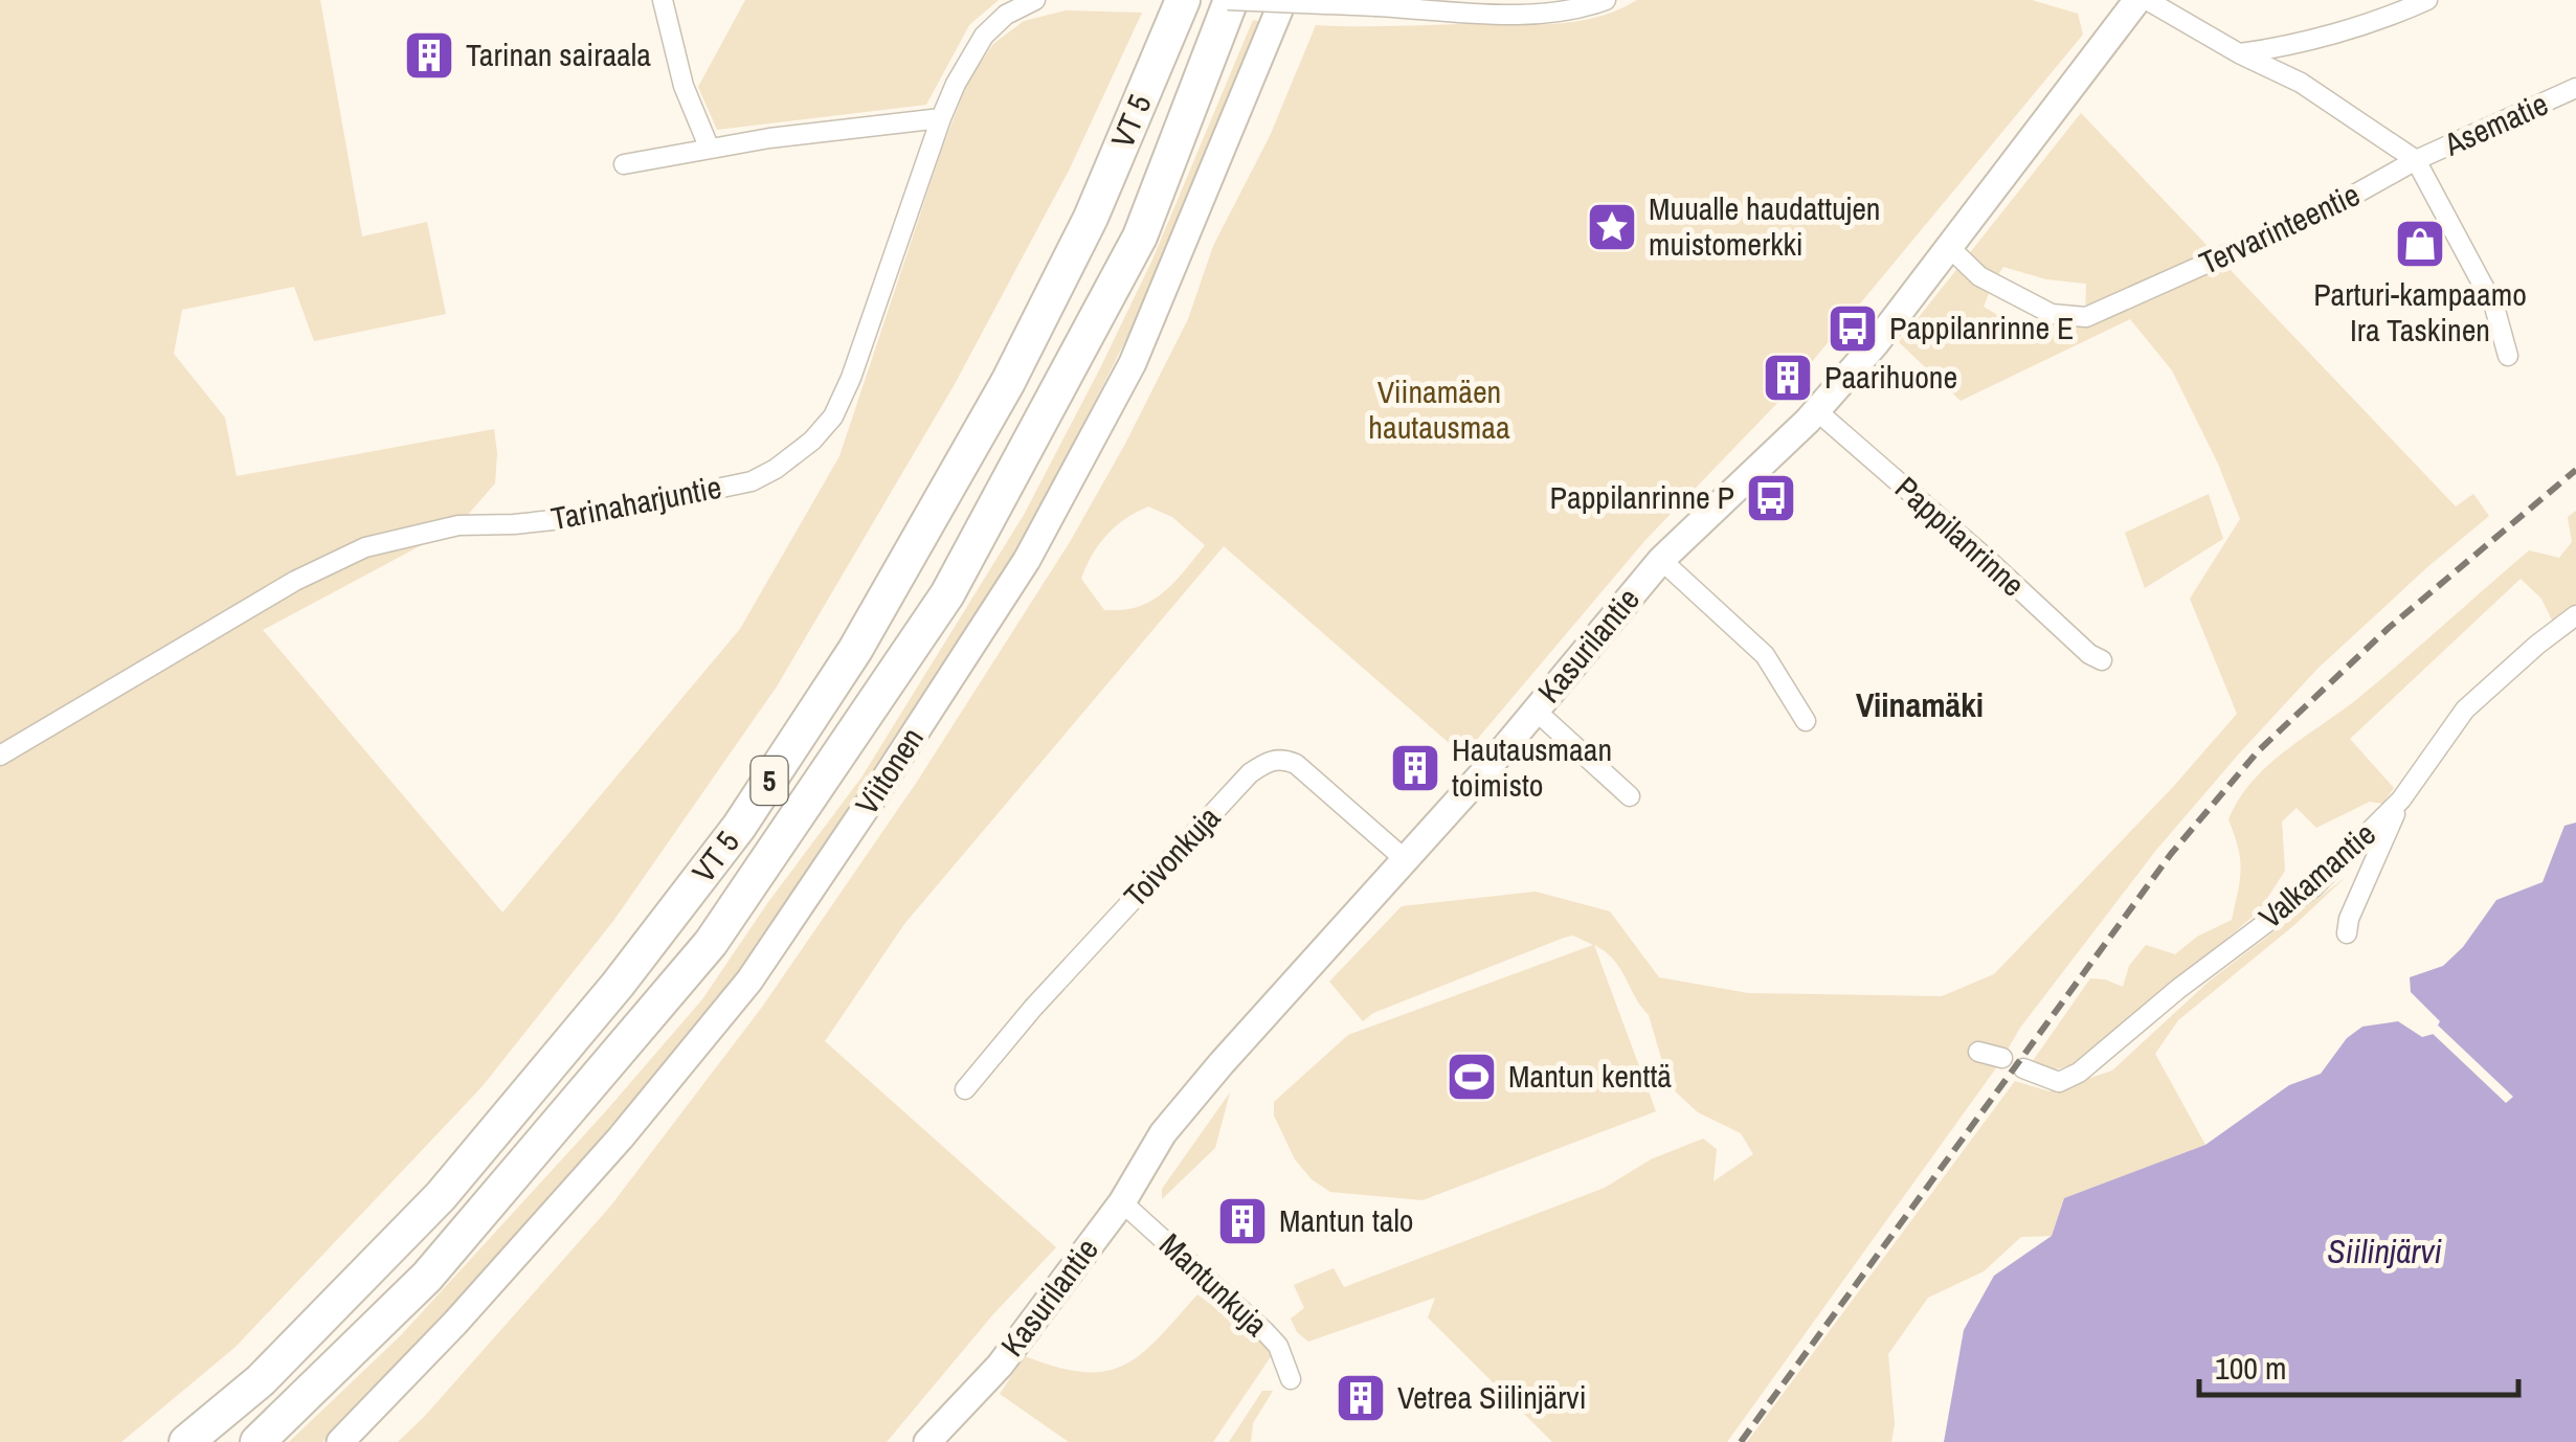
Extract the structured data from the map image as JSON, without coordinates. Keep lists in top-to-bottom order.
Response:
{
  "streets": {
    "highway": ["VT 5", "5"],
    "street": [
      "Asematie",
      "Tervarinteentie",
      "Tarinaharjuntie",
      "Pappilanrinne",
      "Kasurilantie",
      "Viitonen",
      "Toivonkuja",
      "Valkamantie",
      "Mantunkuja"
    ]
  },
  "crossings": [
    ["Asematie", "Tervarinteentie"],
    ["Tervarinteentie", "Kasurilantie"],
    ["Pappilanrinne", "Kasurilantie"],
    ["Kasurilantie", "Toivonkuja"],
    ["Kasurilantie", "Mantunkuja"]
  ],
  "districts": ["Viinamäki"],
  "water": ["Siilinjärvi"],
  "parks": ["Viinamäen hautausmaa"],
  "places": {
    "building": [
      "Tarinan sairaala",
      "Paarihuone",
      "Hautausmaan toimisto",
      "Mantun talo",
      "Vetrea Siilinjärvi"
    ],
    "place": ["Muualle haudattujen muistomerkki"],
    "shop": ["Parturi-kampaamo Ira Taskinen"],
    "bus stop": ["Pappilanrinne E", "Pappilanrinne P"],
    "sports": ["Mantun kenttä"]
  },
  "scale_bar": "100 m"
}
